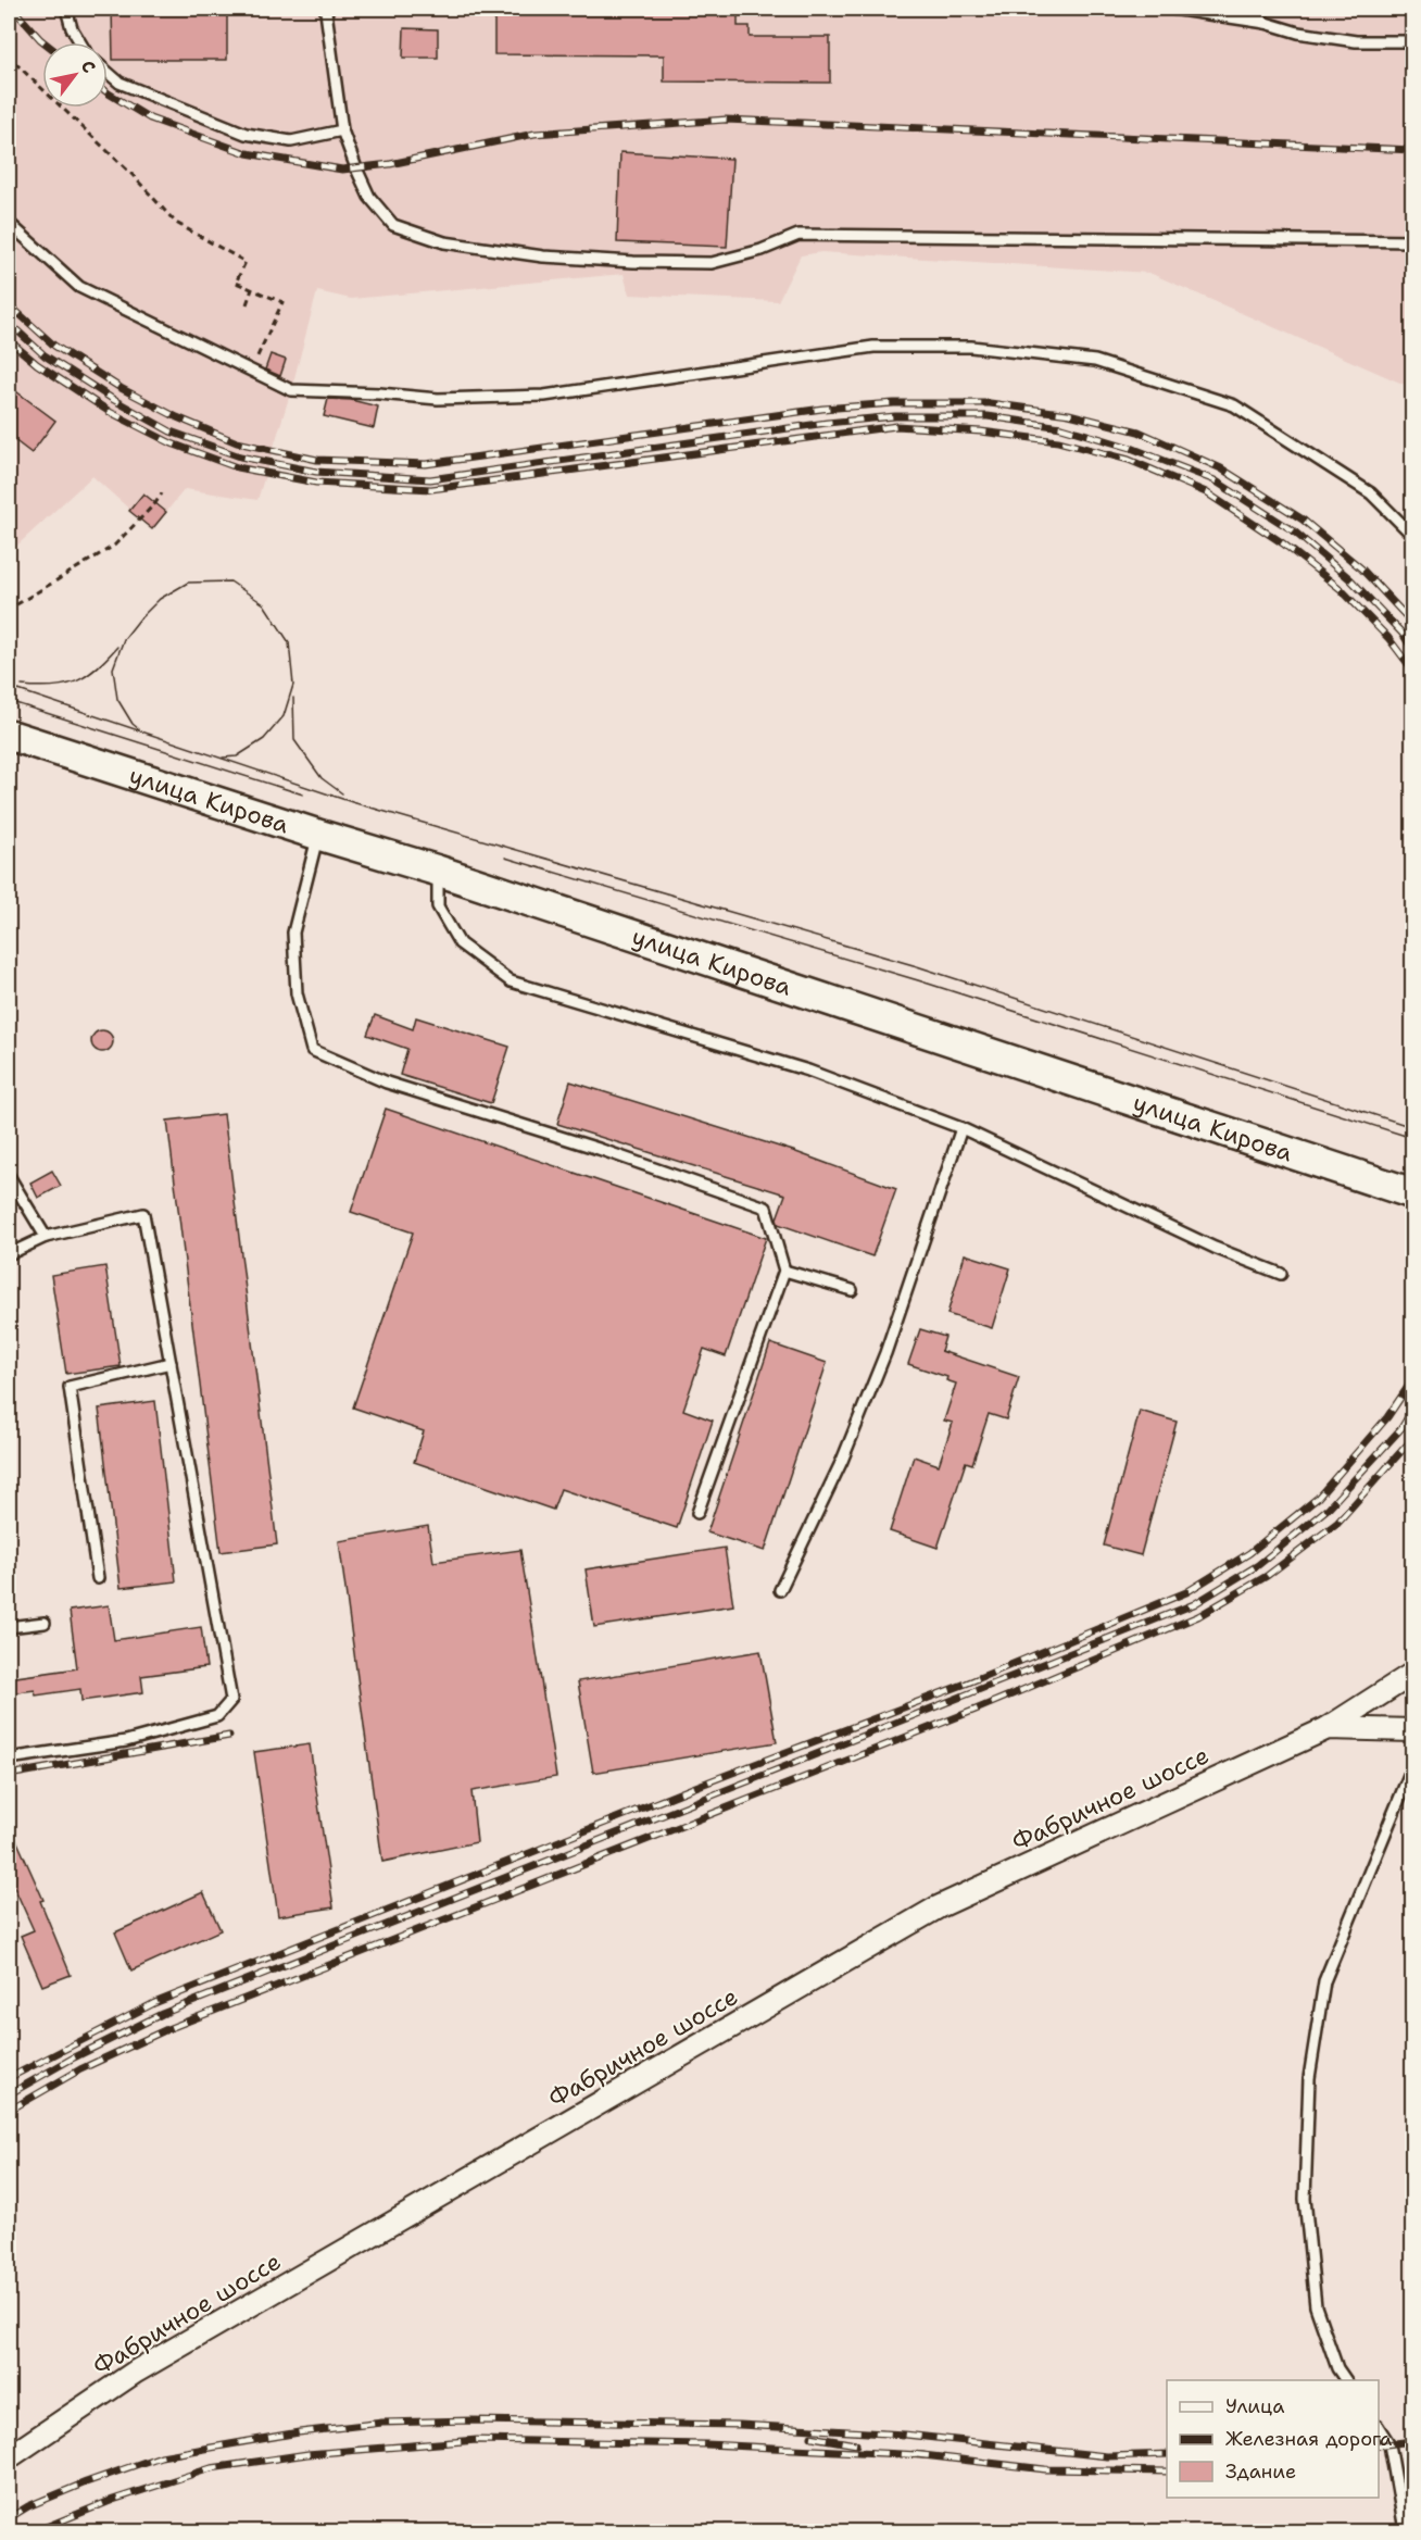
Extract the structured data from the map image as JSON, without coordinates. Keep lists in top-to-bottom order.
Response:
{
  "streets": {
    "main road": ["улица Кирова"],
    "street": ["Фабричное шоссе"]
  },
  "legend": ["Улица", "Железная дорога", "Здание"],
  "north": "top right"
}
